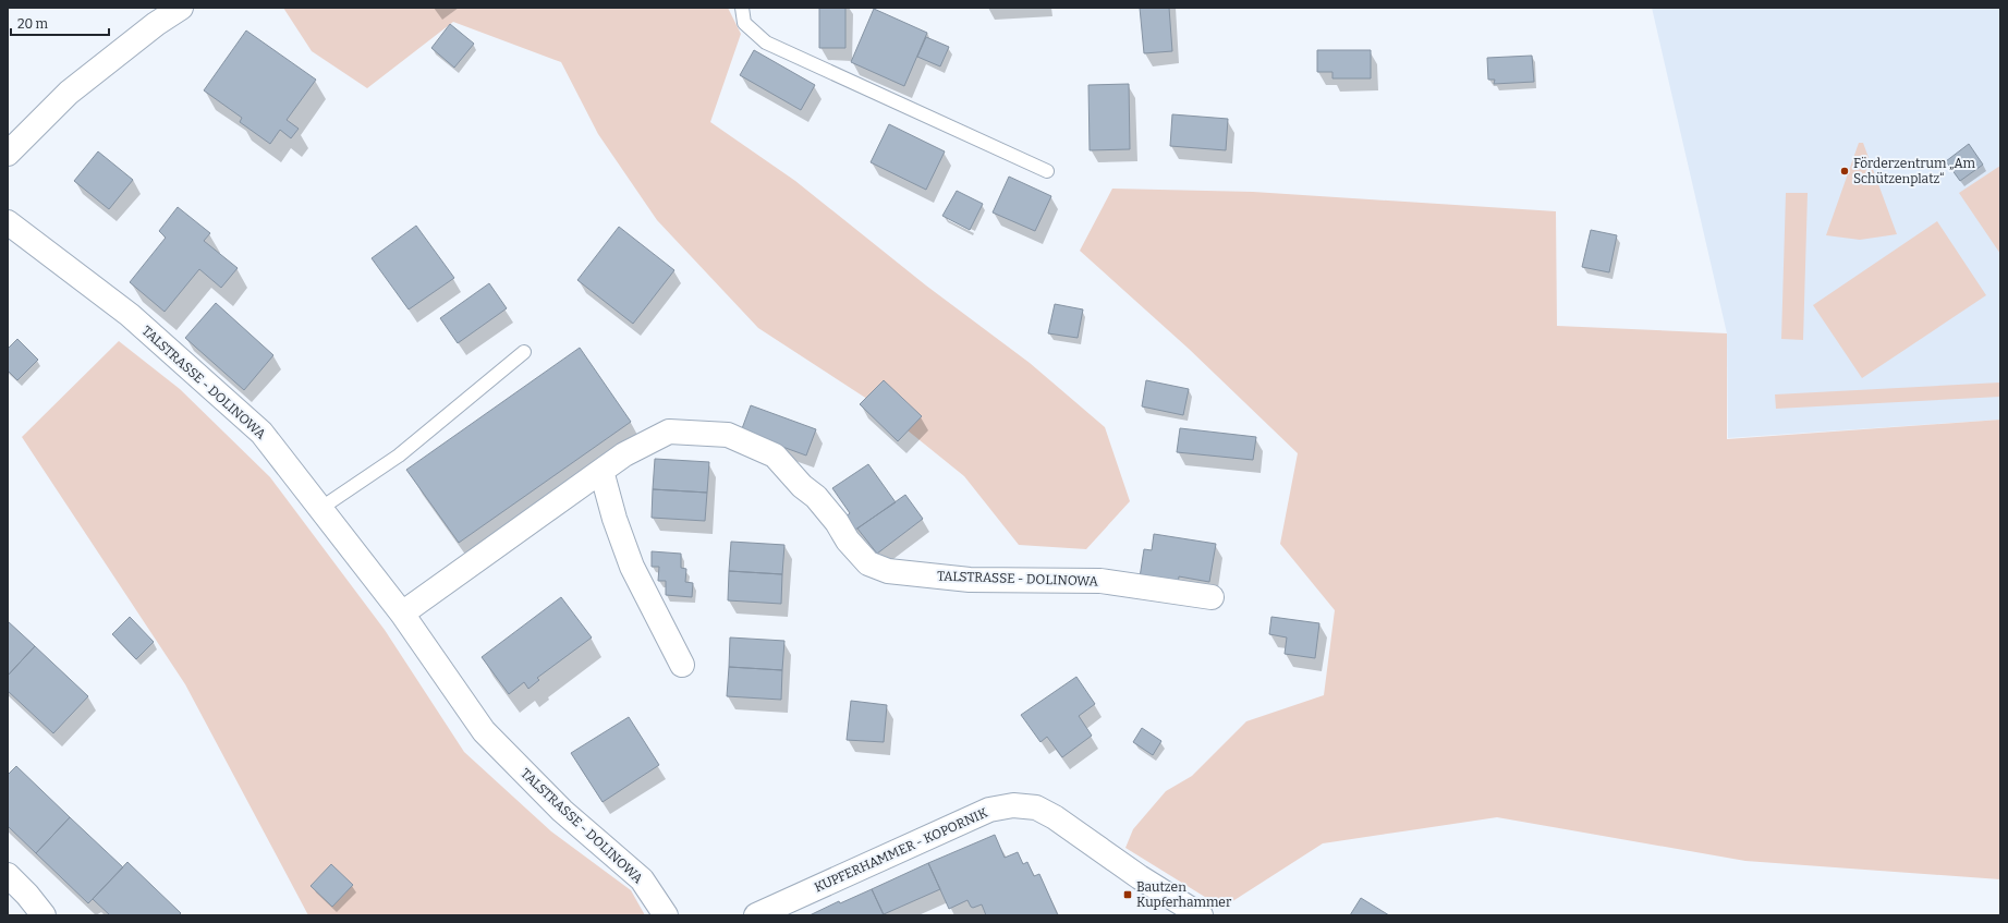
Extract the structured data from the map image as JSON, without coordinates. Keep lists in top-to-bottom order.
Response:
{
  "streets": {
    "street": ["TALSTRASSE - DOLINOWA", "KUPFERHAMMER - KOPORNIK"]
  },
  "places": {
    "other": ["Förderzentrum „Am Schützenplatz“"],
    "transit": ["Bautzen Kupferhammer"]
  },
  "scale_bar": "20 m"
}
